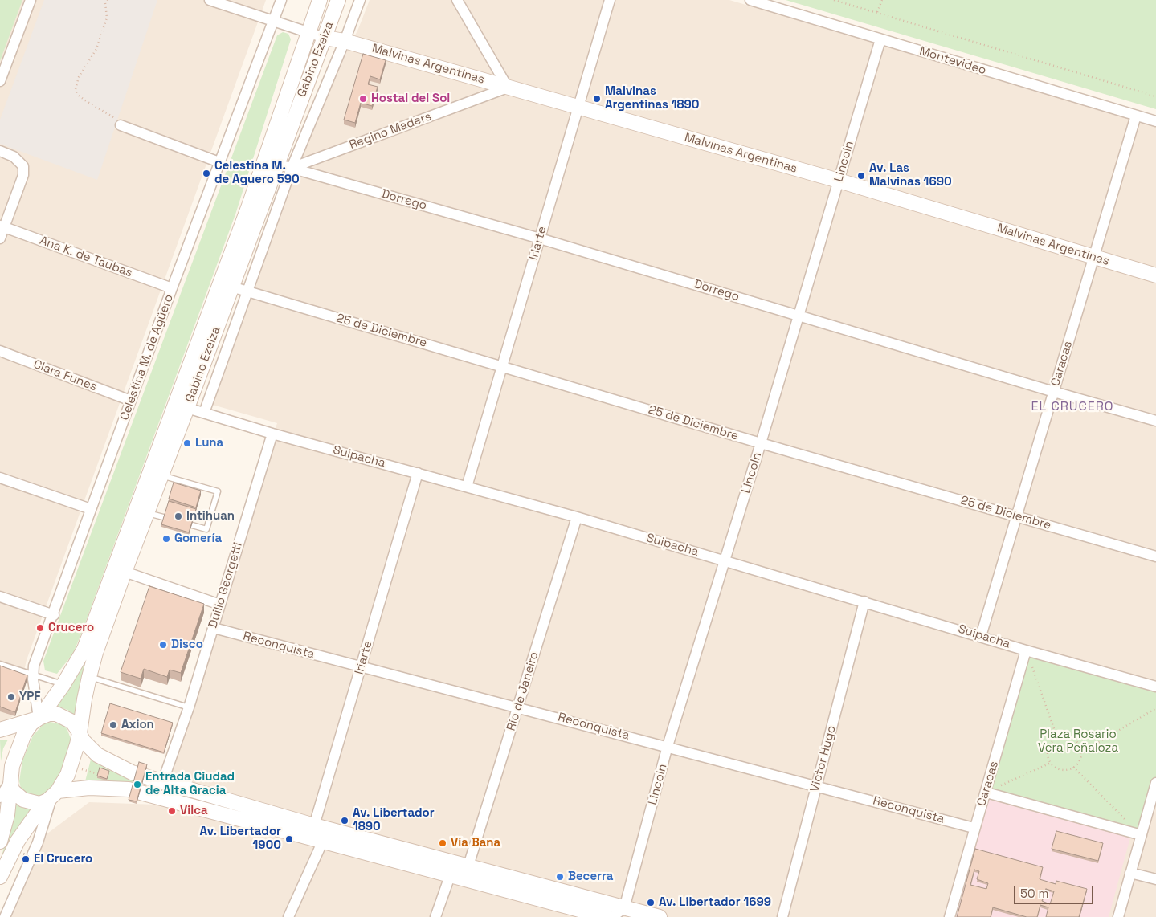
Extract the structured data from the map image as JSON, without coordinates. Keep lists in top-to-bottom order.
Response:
{
  "streets": {
    "main road": ["Gabino Ezeiza", "Malvinas Argentinas"],
    "street": [
      "Montevideo",
      "Regino Maders",
      "Lincoln",
      "Dorrego",
      "Iriarte",
      "Ana K. de Taubas",
      "25 de Diciembre",
      "Celestina M. de Agüero",
      "Caracas",
      "Clara Funes",
      "Suipacha",
      "Duilio Georgetti",
      "Reconquista",
      "Río de Janeiro",
      "Victor Hugo"
    ]
  },
  "crossings": [
    ["Gabino Ezeiza", "Malvinas Argentinas"],
    ["Gabino Ezeiza", "Dorrego"],
    ["Gabino Ezeiza", "25 de Diciembre"],
    ["Gabino Ezeiza", "Celestina M. de Agüero"],
    ["Gabino Ezeiza", "Suipacha"],
    ["Montevideo", "Lincoln"],
    ["Montevideo", "Caracas"],
    ["Malvinas Argentinas", "Regino Maders"],
    ["Malvinas Argentinas", "Lincoln"],
    ["Malvinas Argentinas", "Iriarte"],
    ["Malvinas Argentinas", "Caracas"],
    ["Regino Maders", "Dorrego"],
    ["Lincoln", "Dorrego"],
    ["Lincoln", "25 de Diciembre"],
    ["Lincoln", "Suipacha"],
    ["Lincoln", "Reconquista"],
    ["Dorrego", "Iriarte"],
    ["Dorrego", "Caracas"],
    ["Iriarte", "25 de Diciembre"],
    ["Iriarte", "Suipacha"],
    ["Iriarte", "Reconquista"],
    ["Ana K. de Taubas", "Celestina M. de Agüero"],
    ["25 de Diciembre", "Caracas"],
    ["Celestina M. de Agüero", "Clara Funes"],
    ["Caracas", "Suipacha"],
    ["Caracas", "Reconquista"],
    ["Suipacha", "Duilio Georgetti"],
    ["Suipacha", "Río de Janeiro"],
    ["Suipacha", "Victor Hugo"],
    ["Duilio Georgetti", "Reconquista"],
    ["Reconquista", "Río de Janeiro"],
    ["Reconquista", "Victor Hugo"]
  ],
  "districts": ["EL CRUCERO"],
  "parks": ["Plaza Rosario Vera Peñaloza"],
  "places": [
    "Hostal del Sol",
    "Malvinas Argentinas 1890",
    "Celestina M. de Aguero 590",
    "Av. Las Malvinas 1690",
    "Luna",
    "Intihuan",
    "Gomería",
    "Crucero",
    "Disco",
    "YPF",
    "Axion",
    "Entrada Ciudad de Alta Gracia",
    "Vilca",
    "Av. Libertador 1890",
    "Av. Libertador 1900",
    "Vía Bana",
    "El Crucero",
    "Becerra",
    "Av. Libertador 1699"
  ],
  "scale_bar": "50 m"
}
